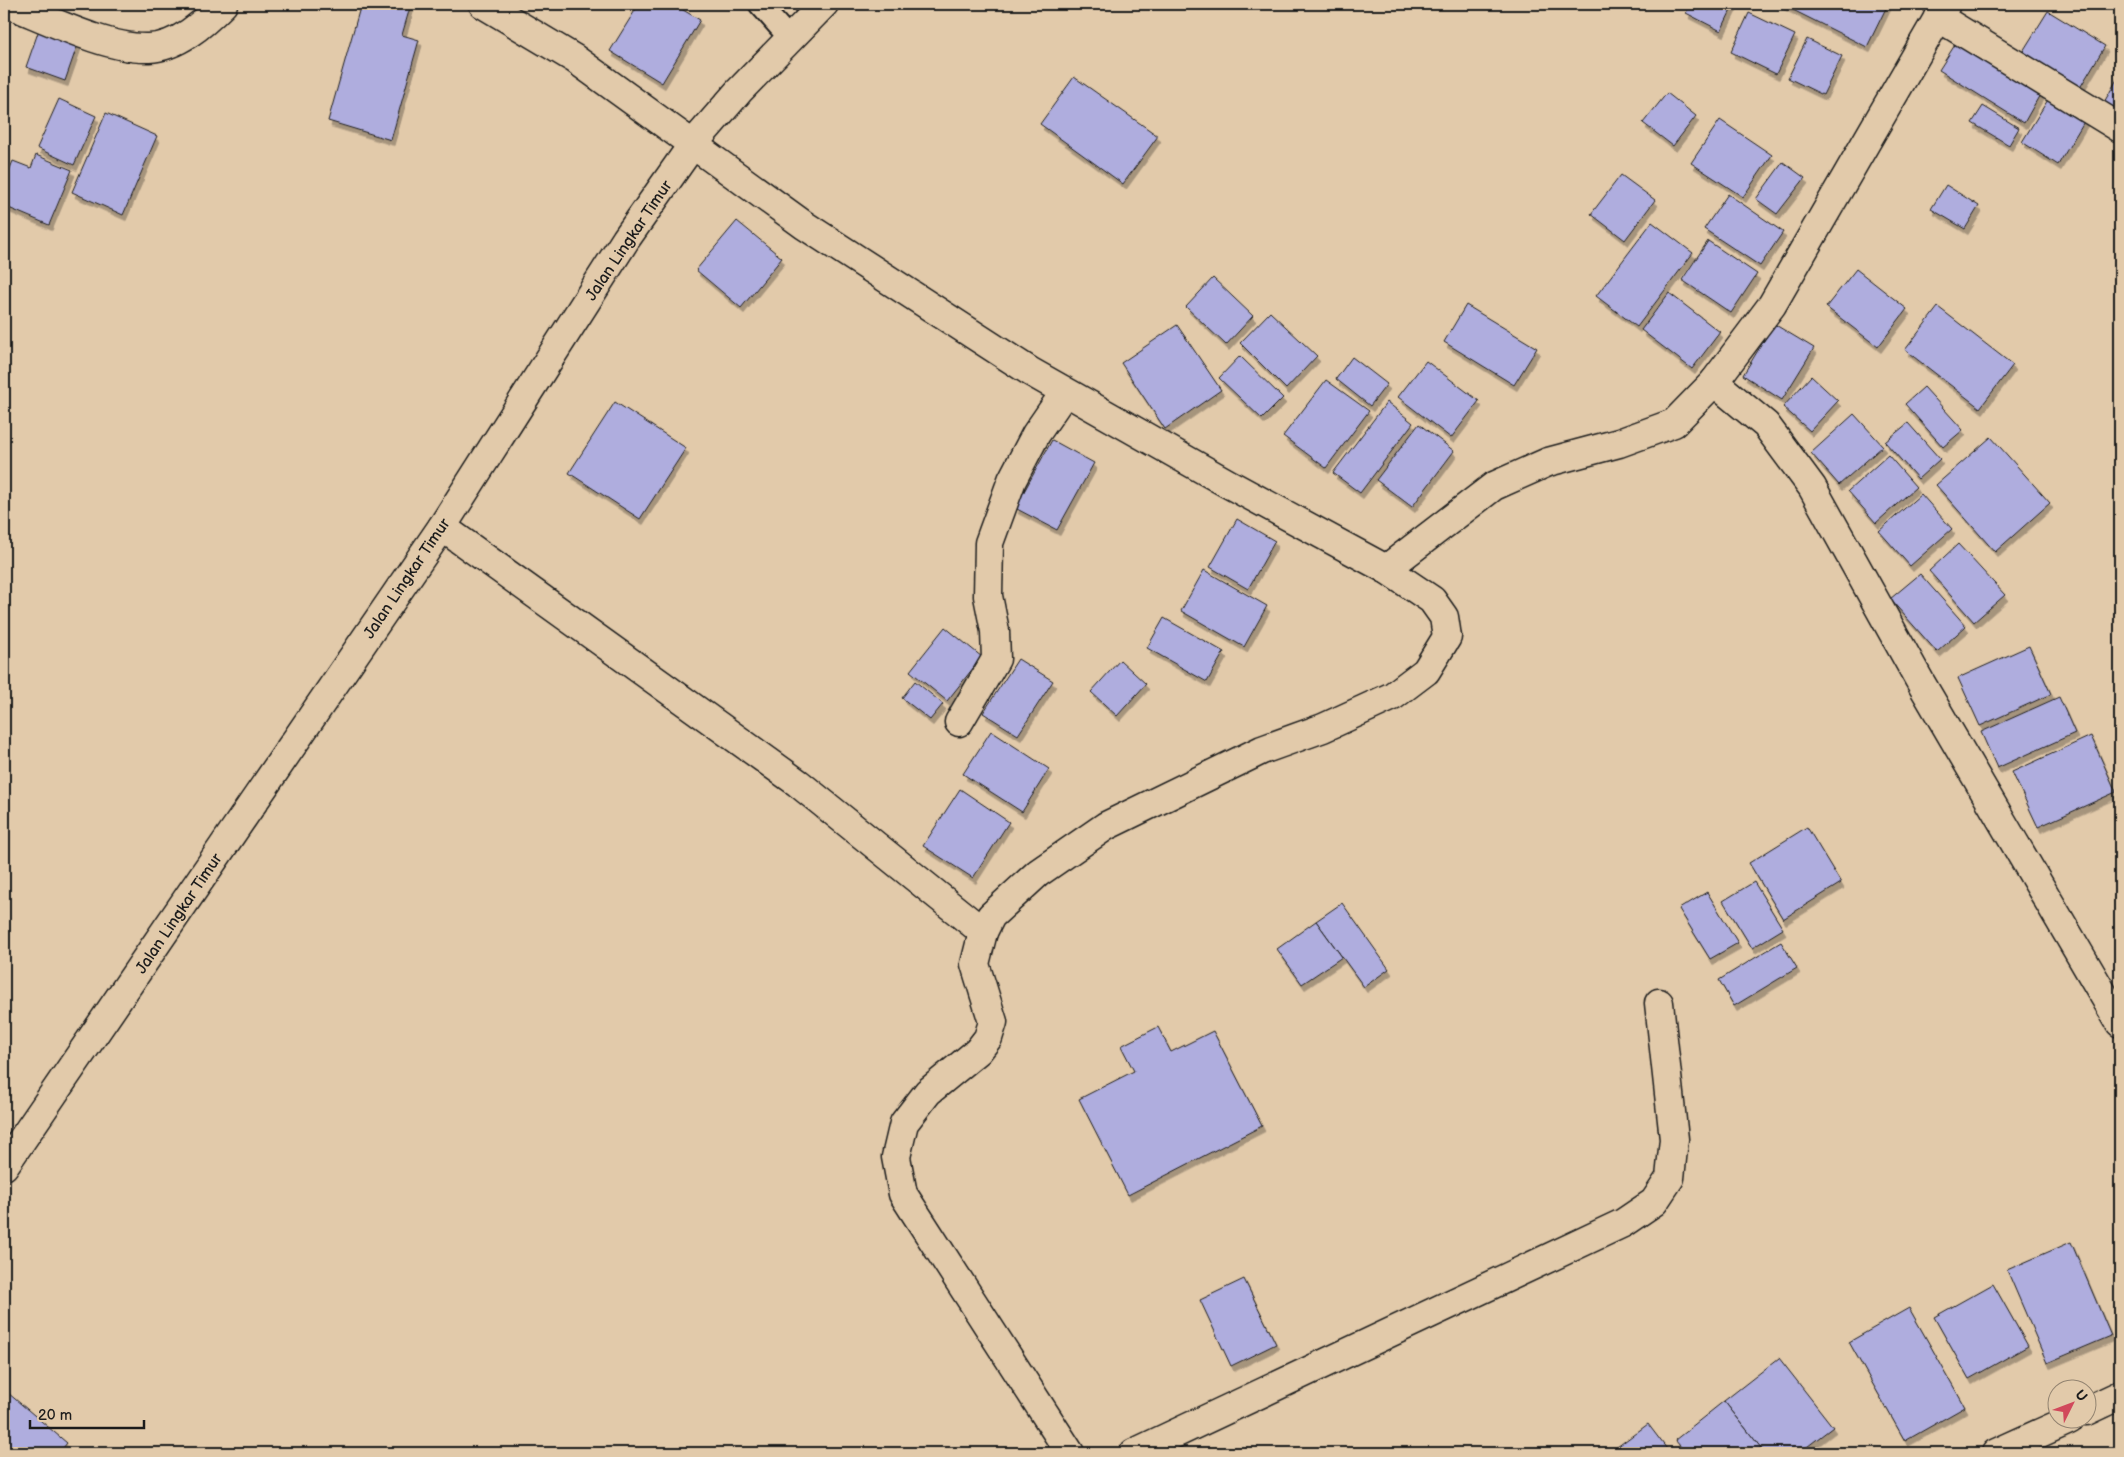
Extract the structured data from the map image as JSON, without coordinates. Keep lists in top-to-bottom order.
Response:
{
  "streets": {
    "main road": ["Jalan Lingkar Timur"]
  },
  "scale_bar": "20 m",
  "north": "top right"
}
